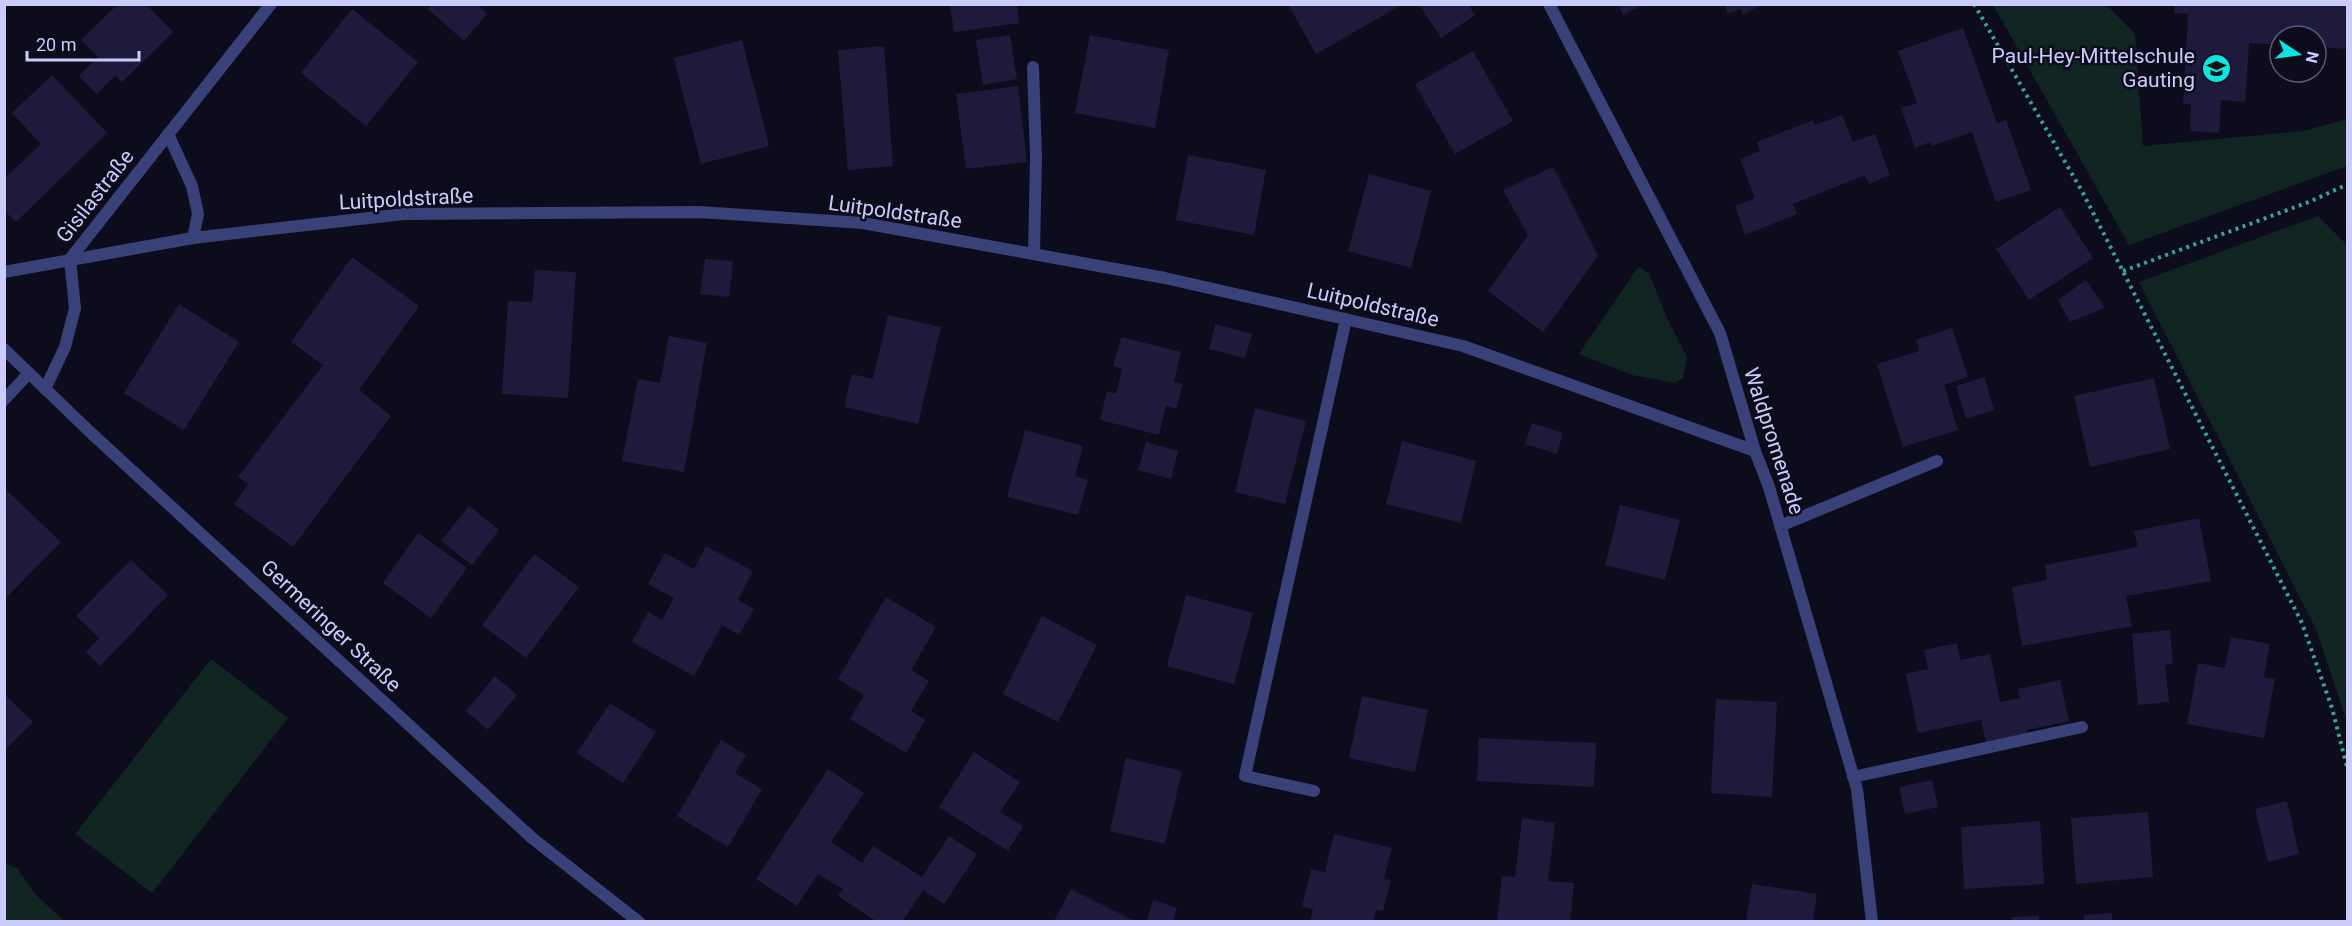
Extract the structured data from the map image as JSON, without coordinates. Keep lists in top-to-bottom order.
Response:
{
  "streets": {
    "street": [
      "Gisilastraße",
      "Luitpoldstraße",
      "Waldpromenade",
      "Germeringer Straße"
    ]
  },
  "crossings": [
    ["Gisilastraße", "Luitpoldstraße"],
    ["Gisilastraße", "Germeringer Straße"],
    ["Luitpoldstraße", "Waldpromenade"]
  ],
  "places": {
    "school or university": ["Paul-Hey-Mittelschule Gauting"]
  },
  "scale_bar": "20 m",
  "north": "right"
}
